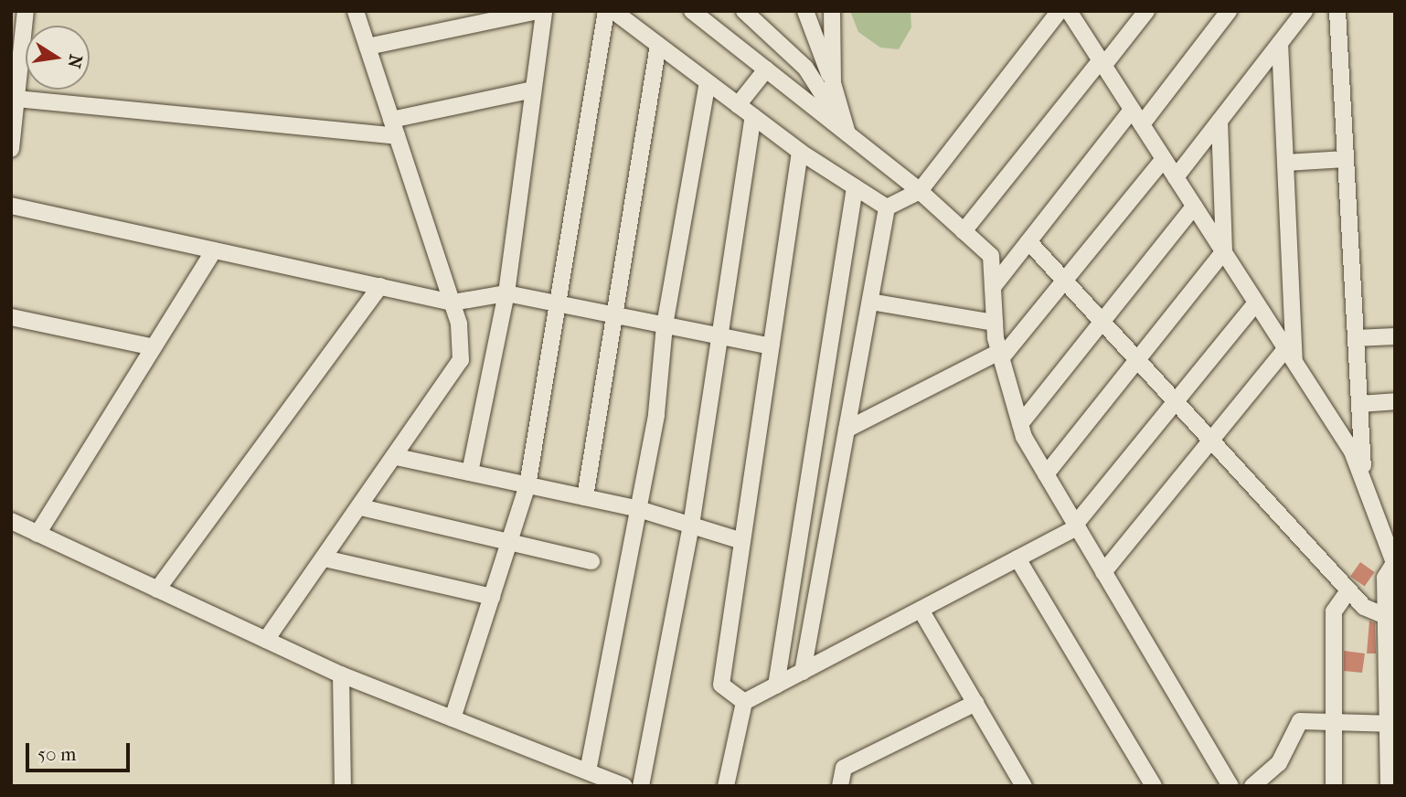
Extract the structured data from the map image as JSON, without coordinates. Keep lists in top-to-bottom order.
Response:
{
  "scale_bar": "50 m",
  "north": "right"
}
